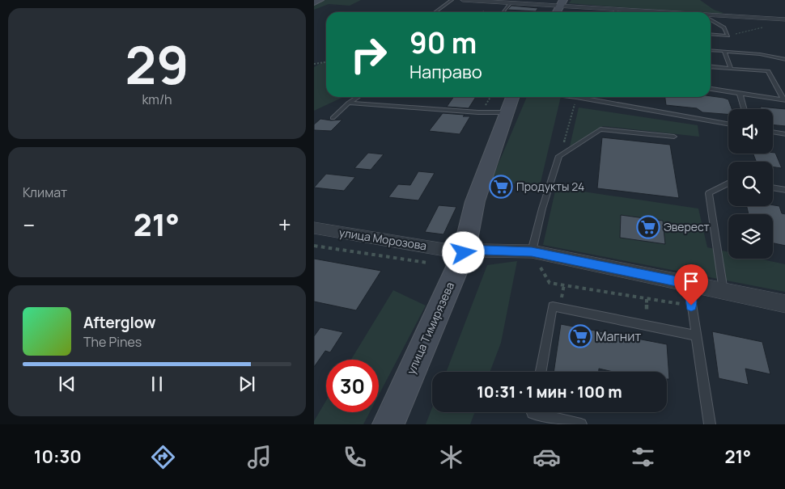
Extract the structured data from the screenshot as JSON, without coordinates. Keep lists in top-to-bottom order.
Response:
{
  "streets": {
    "main road": ["улица Тимирязева"],
    "street": ["улица Морозова"]
  },
  "crossings": [
    ["улица Морозова", "улица Тимирязева"]
  ],
  "places": {
    "supermarket": ["Продукты 24", "Эверест", "Магнит"]
  },
  "page": {
    "tile": [
      ["29", "km/h"],
      "Климат"
    ],
    "turn": ["90 m", "Направо"],
    "heat": ["−", "21°", "+"],
    "song": ["Afterglow", "The Pines"],
    "limit": "30",
    "trip": "10:31 · 1 мин · 100 m",
    "tabs": ["10:30", "21°"]
  }
}
